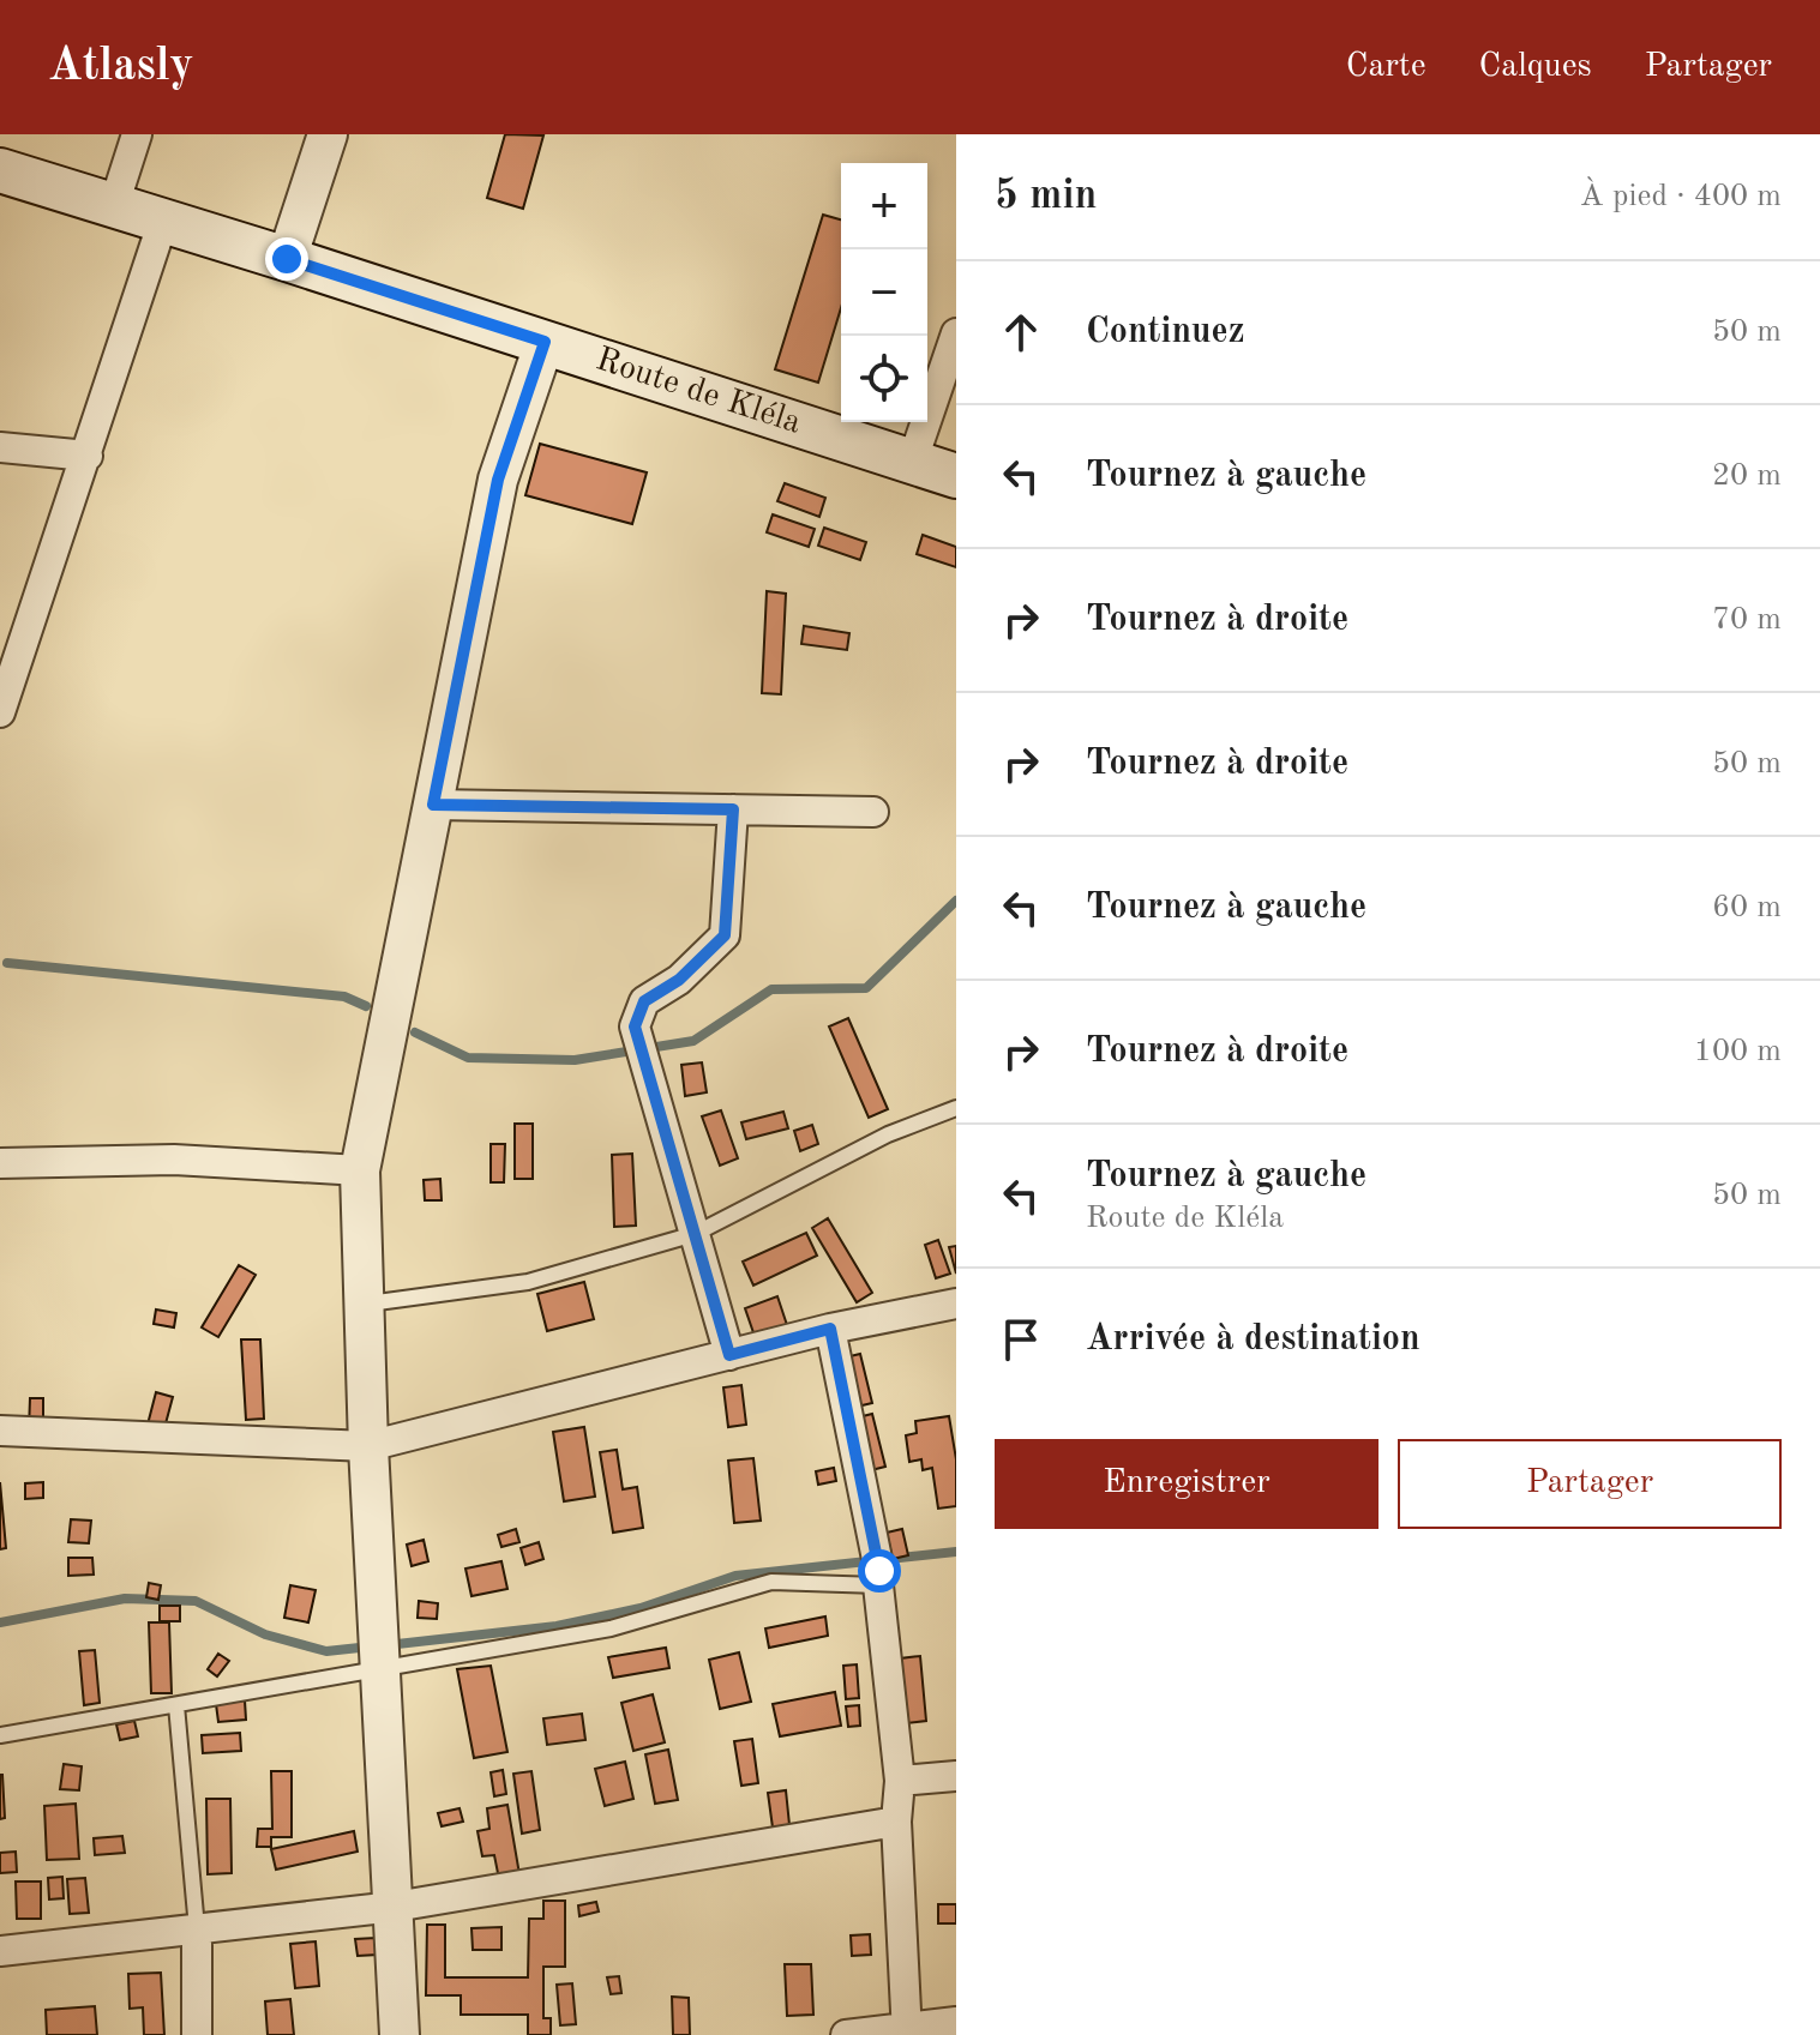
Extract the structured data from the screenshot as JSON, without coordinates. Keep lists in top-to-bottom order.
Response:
{
  "streets": {
    "main road": ["Route de Kléla"]
  },
  "page": {
    "header": "Atlasly",
    "nav": ["Carte", "Calques", "Partager"],
    "heading": ["5 min", "À pied · 400 m"],
    "map_buttons": ["+", "−"],
    "list": [
      ["Continuez", "50 m"],
      ["Tournez à gauche", "20 m"],
      ["Tournez à droite", "70 m"],
      ["Tournez à droite", "50 m"],
      ["Tournez à gauche", "60 m"],
      ["Tournez à droite", "100 m"],
      ["Tournez à gauche", "Route de Kléla", "50 m"],
      "Arrivée à destination"
    ],
    "buttons": ["Enregistrer", "Partager"]
  }
}
